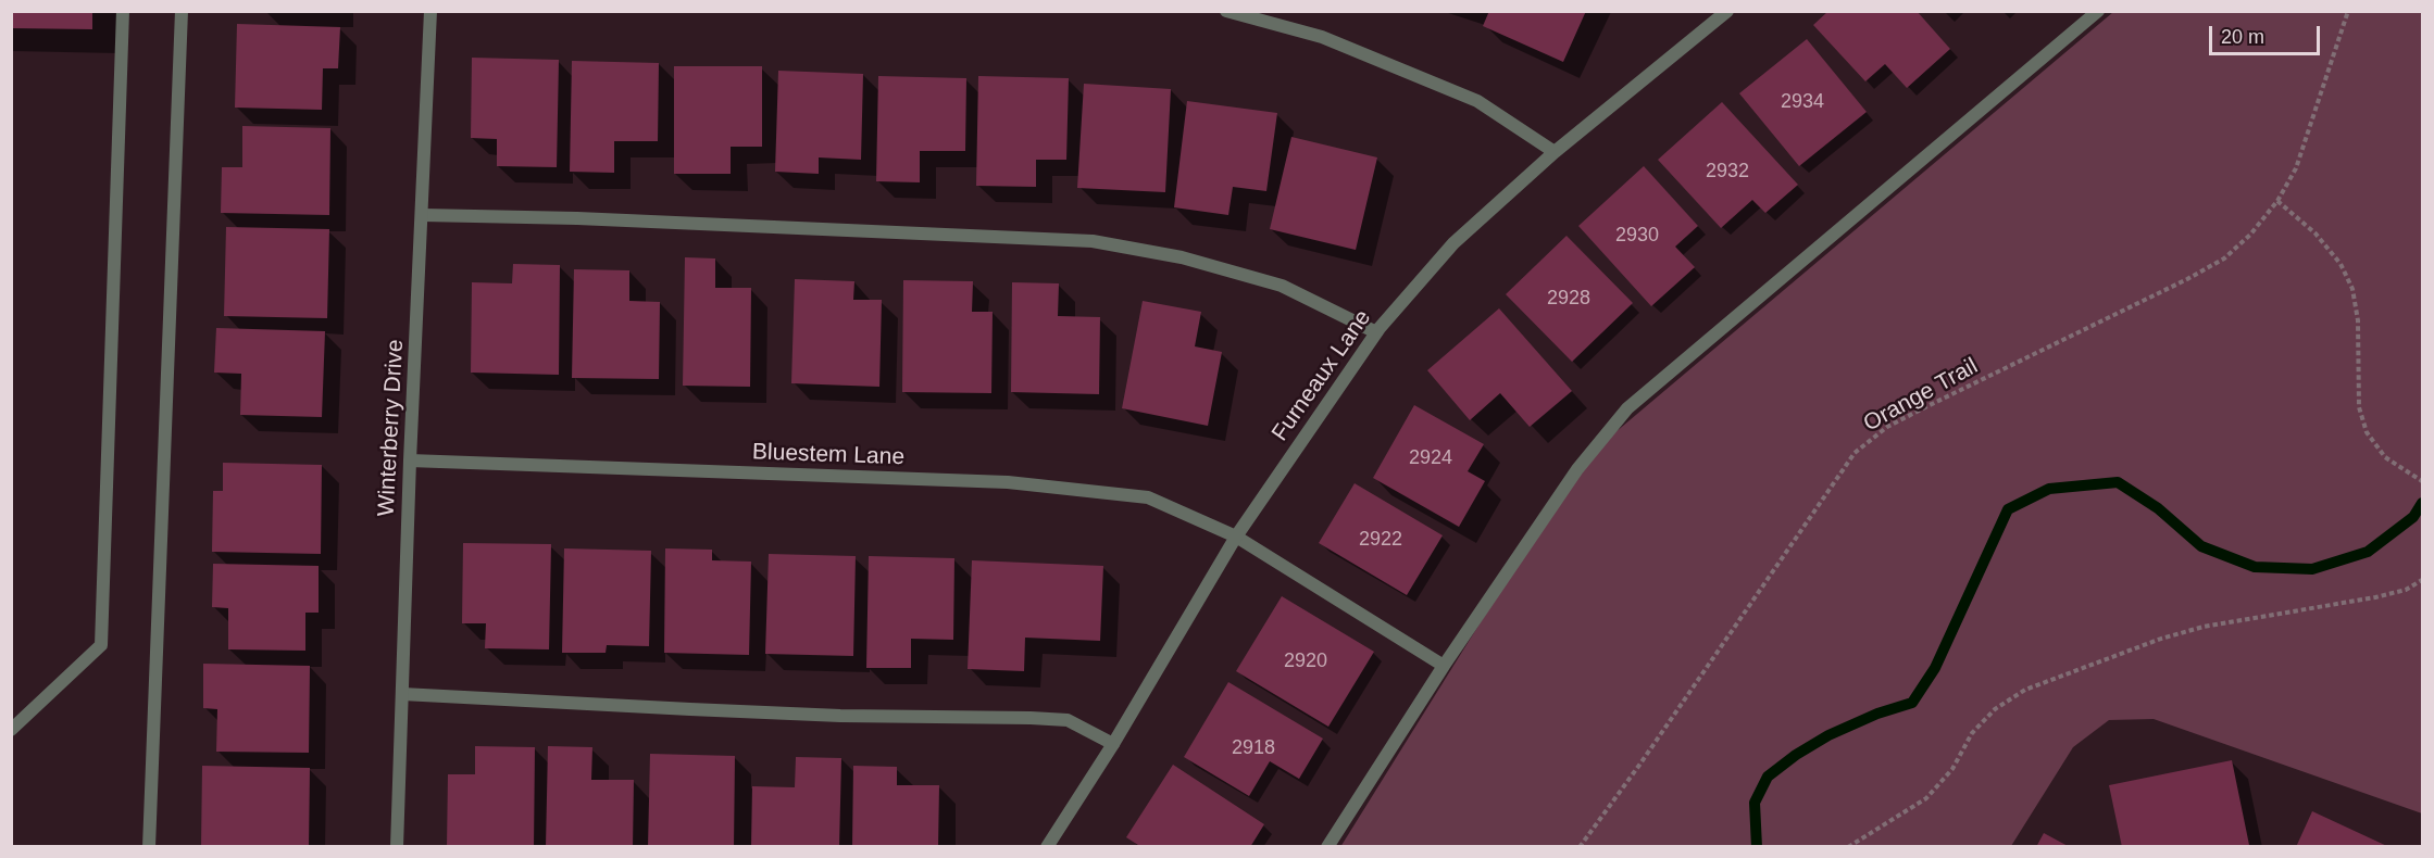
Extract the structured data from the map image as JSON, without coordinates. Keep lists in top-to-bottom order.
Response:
{
  "streets": {
    "street": ["Furneaux Lane", "Winterberry Drive", "Bluestem Lane"],
    "path": ["Orange Trail"]
  },
  "crossings": [
    ["Furneaux Lane", "Bluestem Lane"],
    ["Winterberry Drive", "Bluestem Lane"]
  ],
  "house_numbers": [
    "2934",
    "2932",
    "2930",
    "2928",
    "2924",
    "2922",
    "2920",
    "2918"
  ],
  "scale_bar": "20 m"
}
